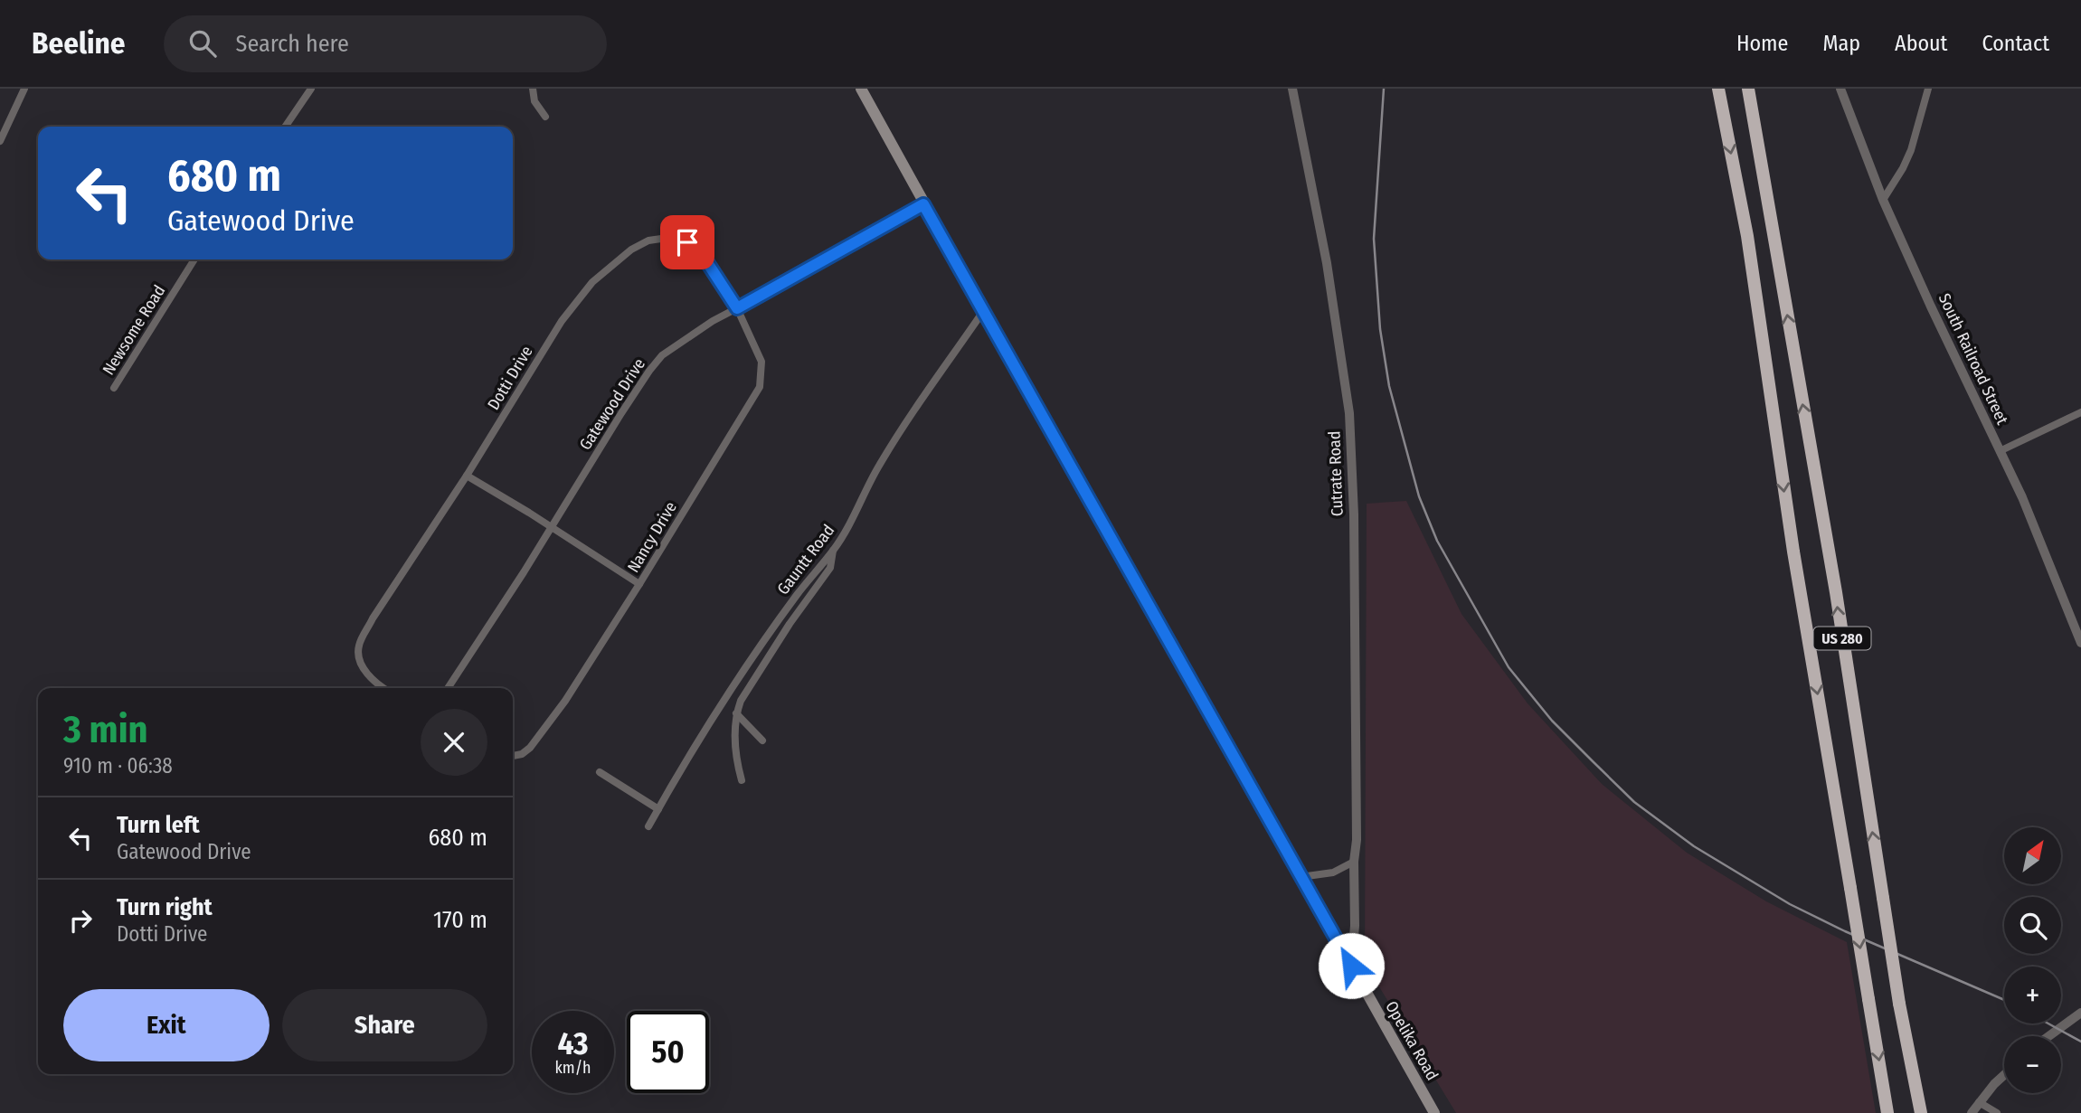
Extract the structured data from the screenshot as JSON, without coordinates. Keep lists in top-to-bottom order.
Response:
{
  "streets": {
    "highway": ["US 280"],
    "main road": ["Opelika Road"],
    "street": [
      "Newsome Road",
      "South Railroad Street",
      "Dotti Drive",
      "Gatewood Drive",
      "Cutrate Road",
      "Nancy Drive",
      "Gauntt Road"
    ]
  },
  "crossings": [
    ["Dotti Drive", "Gatewood Drive"],
    ["Dotti Drive", "Nancy Drive"],
    ["Gatewood Drive", "Nancy Drive"],
    ["Gatewood Drive", "Opelika Road"],
    ["Cutrate Road", "Opelika Road"],
    ["Gauntt Road", "Opelika Road"]
  ],
  "north": "top right",
  "page": {
    "header": "Beeline",
    "search": "Search here",
    "nav": [
      "Home",
      "Map",
      "About",
      "Contact"
    ],
    "turn": ["680 m", "Gatewood Drive"],
    "heading": ["3 min", "910 m · 06:38"],
    "list": [
      {
        "name": "Turn left",
        "note": "Gatewood Drive",
        "value": "680 m"
      },
      {
        "name": "Turn right",
        "note": "Dotti Drive",
        "value": "170 m"
      }
    ],
    "map_buttons": ["+", "−"],
    "buttons": ["Exit", "Share"],
    "speed": "43 km/h",
    "limit": "50"
  }
}
